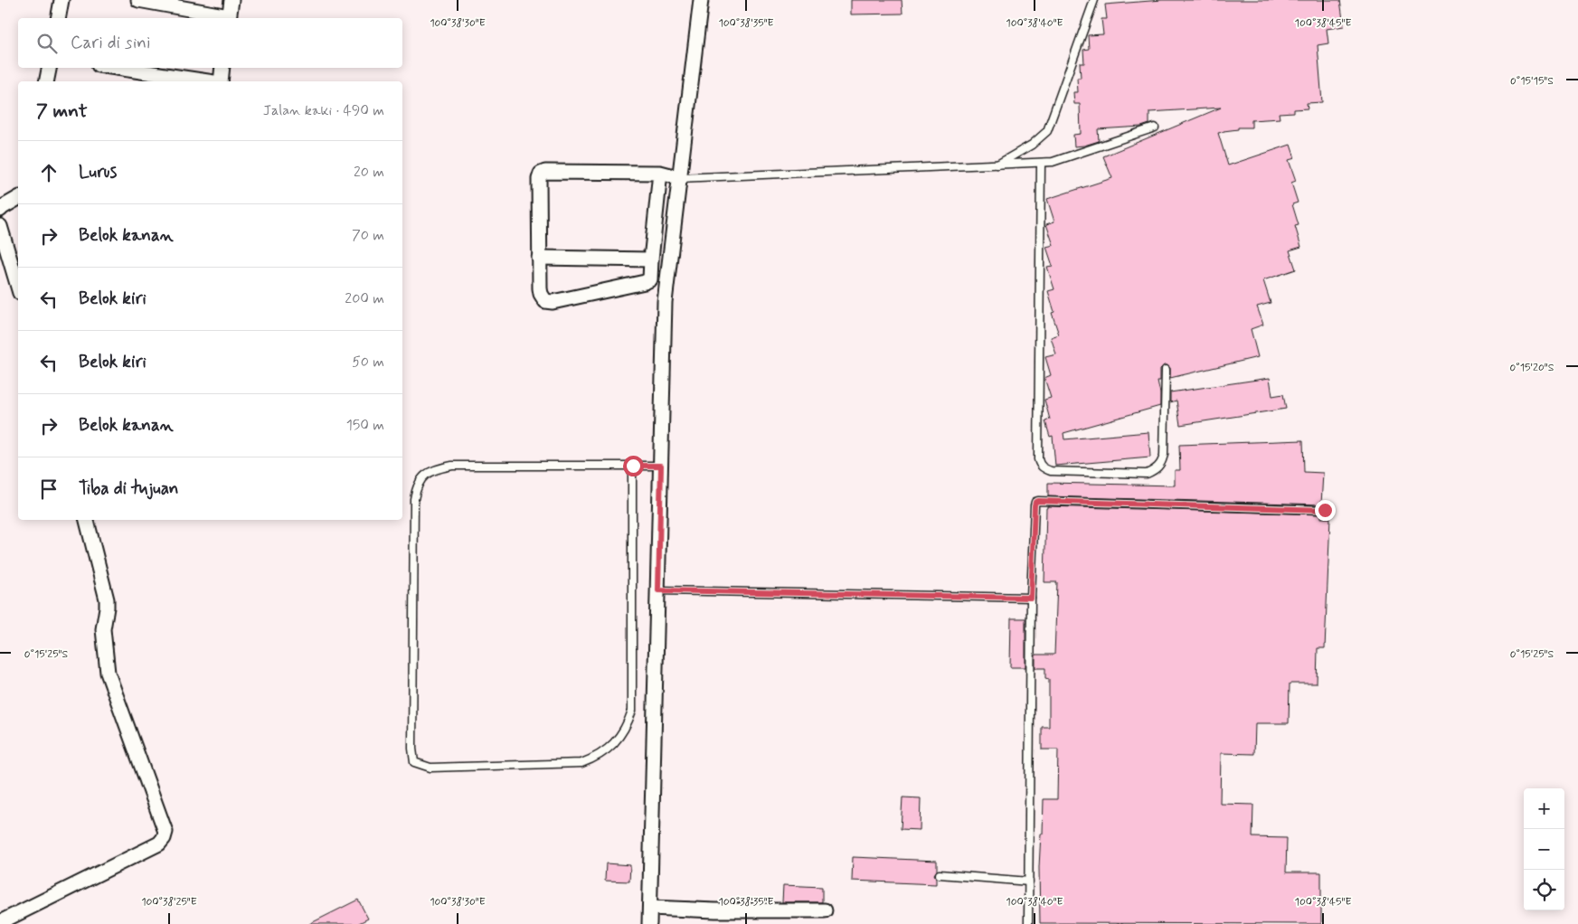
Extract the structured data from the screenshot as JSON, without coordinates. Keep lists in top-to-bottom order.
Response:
{
  "page": {
    "search": "Cari di sini",
    "heading": ["7 mnt", "Jalan kaki · 490 m"],
    "list": [
      ["Lurus", "20 m"],
      ["Belok kanan", "70 m"],
      ["Belok kiri", "200 m"],
      ["Belok kiri", "50 m"],
      ["Belok kanan", "150 m"],
      "Tiba di tujuan"
    ],
    "map_buttons": ["+", "−"]
  },
  "coordinates": [
    "100°38'30\"E",
    "100°38'35\"E",
    "100°38'40\"E",
    "100°38'45\"E",
    "0°15'15\"S",
    "0°15'20\"S",
    "0°15'25\"S",
    "100°38'25\"E"
  ]
}
